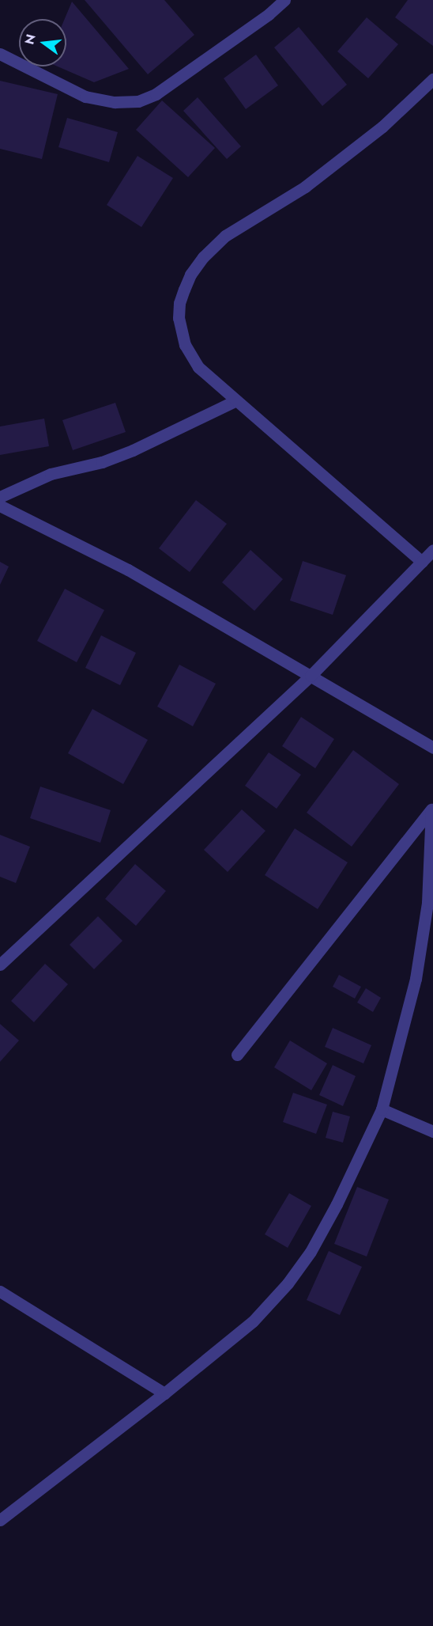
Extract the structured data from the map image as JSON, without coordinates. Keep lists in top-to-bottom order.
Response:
{
  "north": "left"
}
